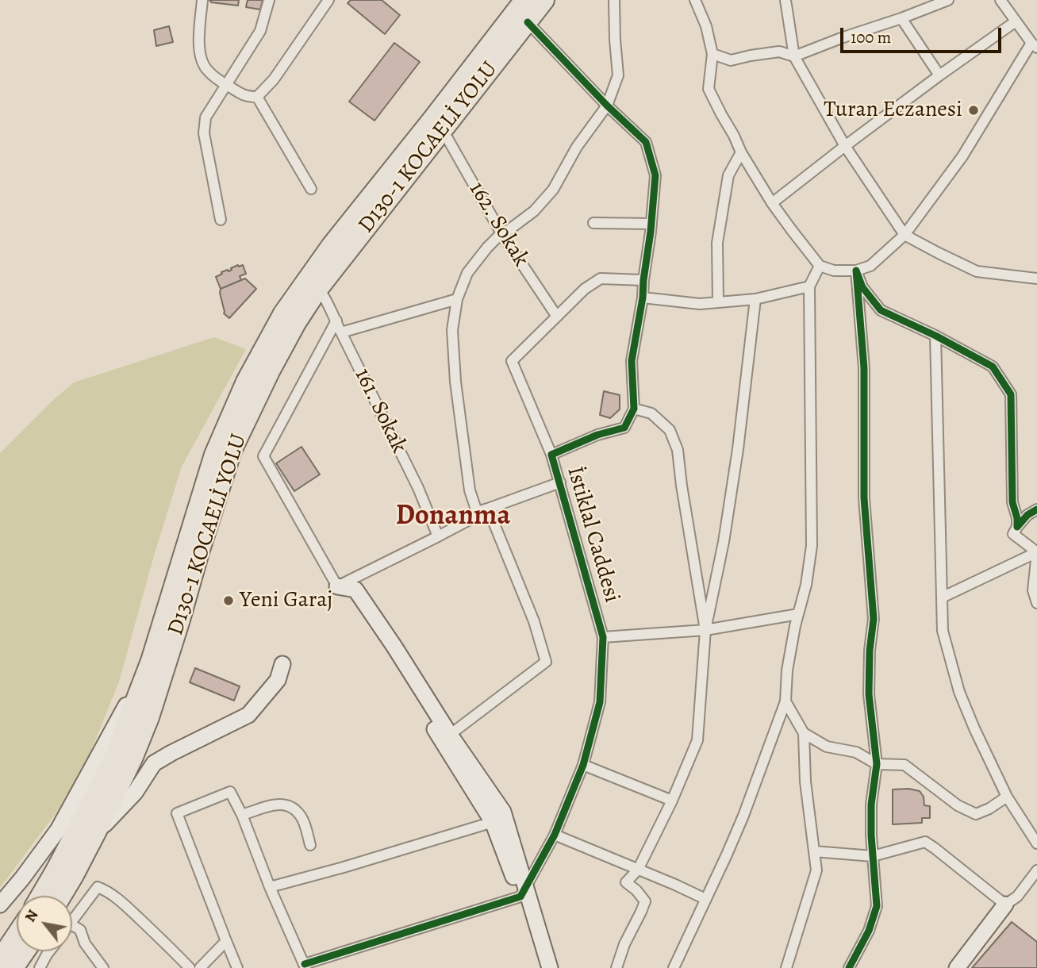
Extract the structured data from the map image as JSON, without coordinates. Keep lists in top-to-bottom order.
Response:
{
  "streets": {
    "highway": ["D130-1 KOCAELİ YOLU"],
    "street": ["162. Sokak", "161. Sokak", "İstiklal Caddesi"]
  },
  "crossings": [
    ["D130-1 KOCAELİ YOLU", "162. Sokak"],
    ["D130-1 KOCAELİ YOLU", "161. Sokak"]
  ],
  "districts": ["Donanma"],
  "places": ["Turan Eczanesi", "Yeni Garaj"],
  "scale_bar": "100 m",
  "north": "top left"
}
